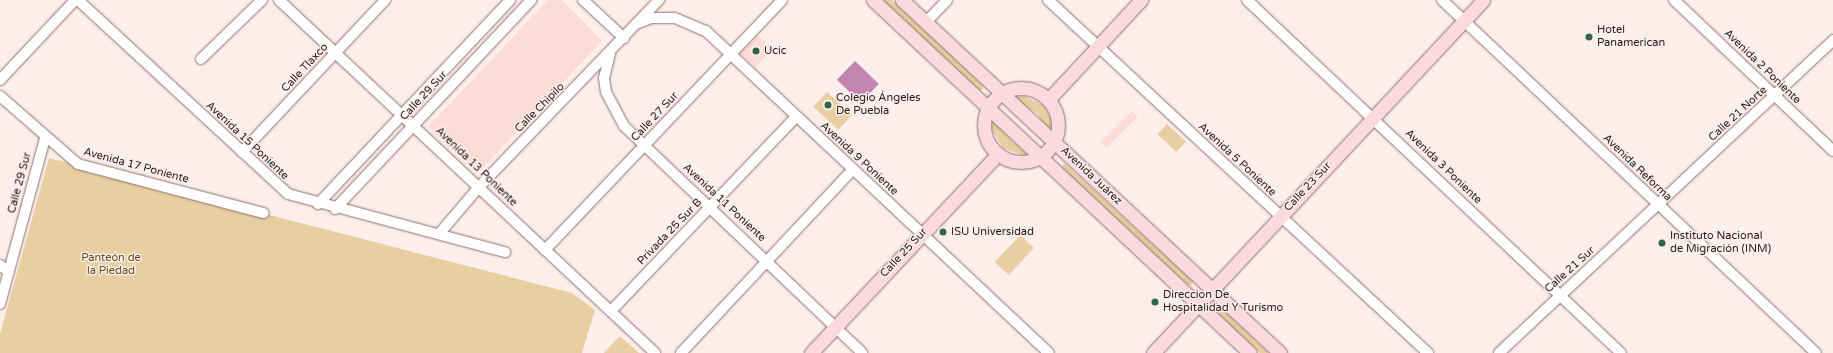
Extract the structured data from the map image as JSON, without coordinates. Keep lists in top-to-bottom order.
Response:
{
  "streets": {
    "main road": ["Avenida Juárez", "Calle 23 Sur", "Calle 25 Sur"],
    "street": [
      "Avenida 2 Poniente",
      "Calle Tlaxco",
      "Calle 29 Sur",
      "Calle Chipilo",
      "Calle 21 Norte",
      "Calle 27 Sur",
      "Avenida 15 Poniente",
      "Avenida 9 Poniente",
      "Avenida 5 Poniente",
      "Avenida 17 Poniente",
      "Avenida 13 Poniente",
      "Avenida 3 Poniente",
      "Avenida Reforma",
      "Avenida 11 Poniente",
      "Privada 25 Sur B",
      "Calle 21 Sur"
    ]
  },
  "crossings": [
    ["Avenida 2 Poniente", "Calle 21 Norte"],
    ["Calle Tlaxco", "Avenida 15 Poniente"],
    ["Calle Tlaxco", "Avenida 13 Poniente"],
    ["Calle 29 Sur", "Avenida 15 Poniente"],
    ["Calle 29 Sur", "Avenida 17 Poniente"],
    ["Calle 29 Sur", "Avenida 13 Poniente"],
    ["Calle Chipilo", "Avenida 15 Poniente"],
    ["Calle Chipilo", "Avenida 9 Poniente"],
    ["Calle Chipilo", "Avenida 13 Poniente"],
    ["Calle Chipilo", "Avenida 11 Poniente"],
    ["Calle 21 Norte", "Avenida Reforma"],
    ["Calle 21 Norte", "Calle 21 Sur"],
    ["Calle 27 Sur", "Avenida 9 Poniente"],
    ["Calle 27 Sur", "Avenida 13 Poniente"],
    ["Calle 27 Sur", "Avenida 11 Poniente"],
    ["Avenida 9 Poniente", "Privada 25 Sur B"],
    ["Avenida 9 Poniente", "Calle 25 Sur"],
    ["Avenida 5 Poniente", "Calle 23 Sur"],
    ["Avenida 13 Poniente", "Privada 25 Sur B"],
    ["Avenida 3 Poniente", "Calle 23 Sur"],
    ["Avenida 3 Poniente", "Calle 21 Sur"],
    ["Avenida Reforma", "Calle 23 Sur"],
    ["Avenida Reforma", "Calle 21 Sur"],
    ["Avenida Juárez", "Calle 23 Sur"],
    ["Avenida 11 Poniente", "Privada 25 Sur B"],
    ["Avenida 11 Poniente", "Calle 25 Sur"]
  ],
  "parks": ["Panteón de la Piedad"],
  "places": [
    "Hotel Panamerican",
    "Ucic",
    "Colegio Ángeles De Puebla",
    "ISU Universidad",
    "Instituto Nacional de Migración (INM)",
    "Direccion De Hospitalidad Y Turismo"
  ]
}
